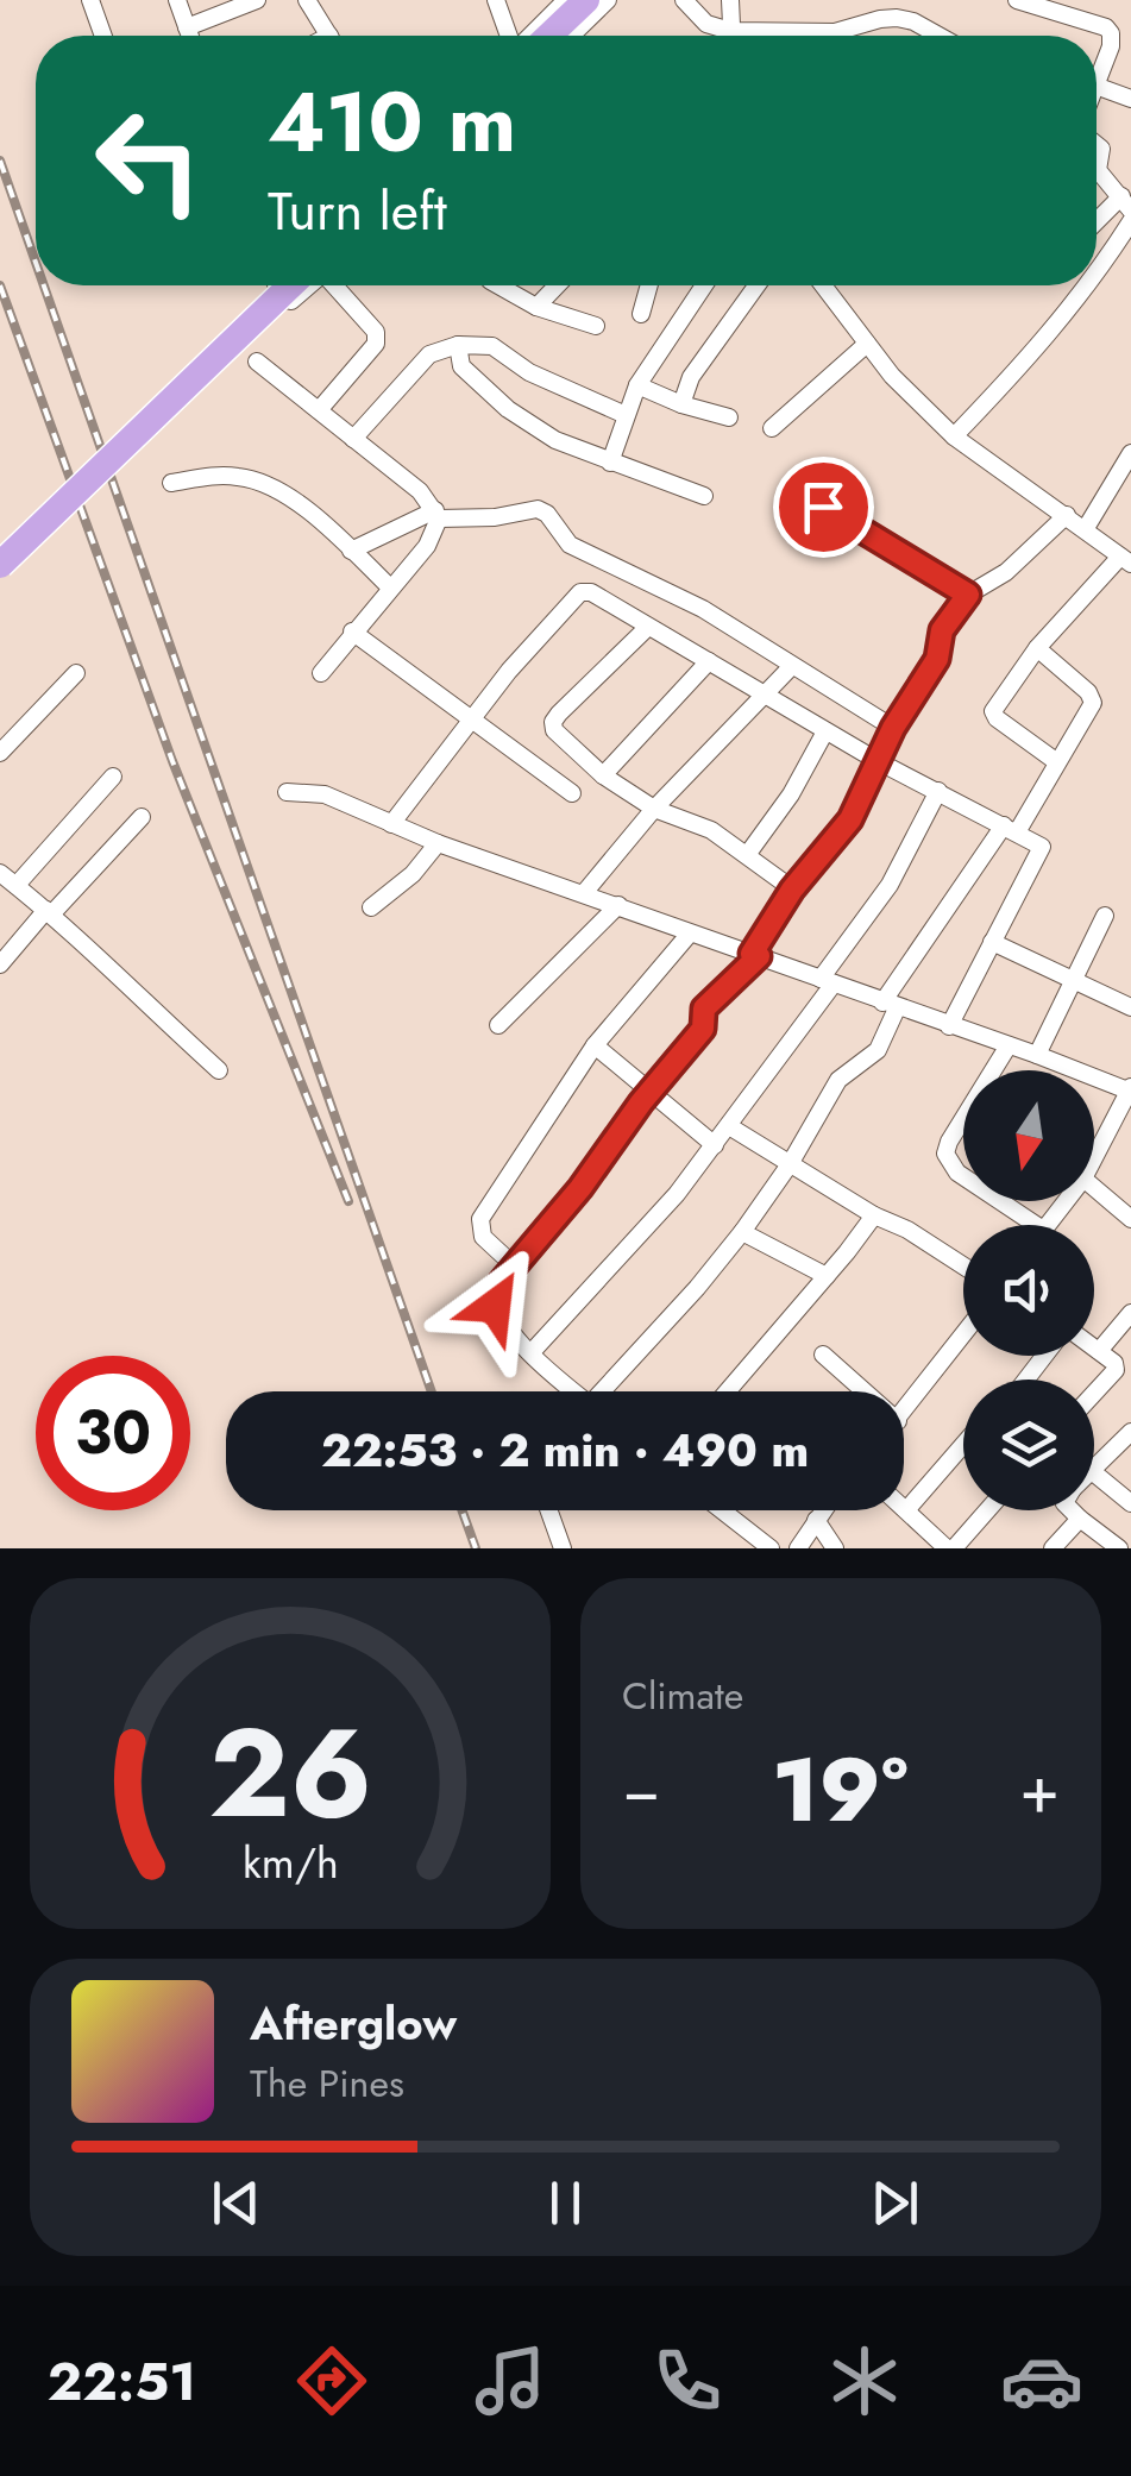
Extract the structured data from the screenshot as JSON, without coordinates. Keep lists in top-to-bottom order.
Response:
{
  "north": "bottom",
  "page": {
    "turn": ["410 m", "Turn left"],
    "limit": "30",
    "trip": "22:53 · 2 min · 490 m",
    "tile": "Climate",
    "heat": ["−", "19°", "+"],
    "song": ["Afterglow", "The Pines"],
    "tabs": "22:51",
    "gauge": ["26", "km/h"]
  }
}
